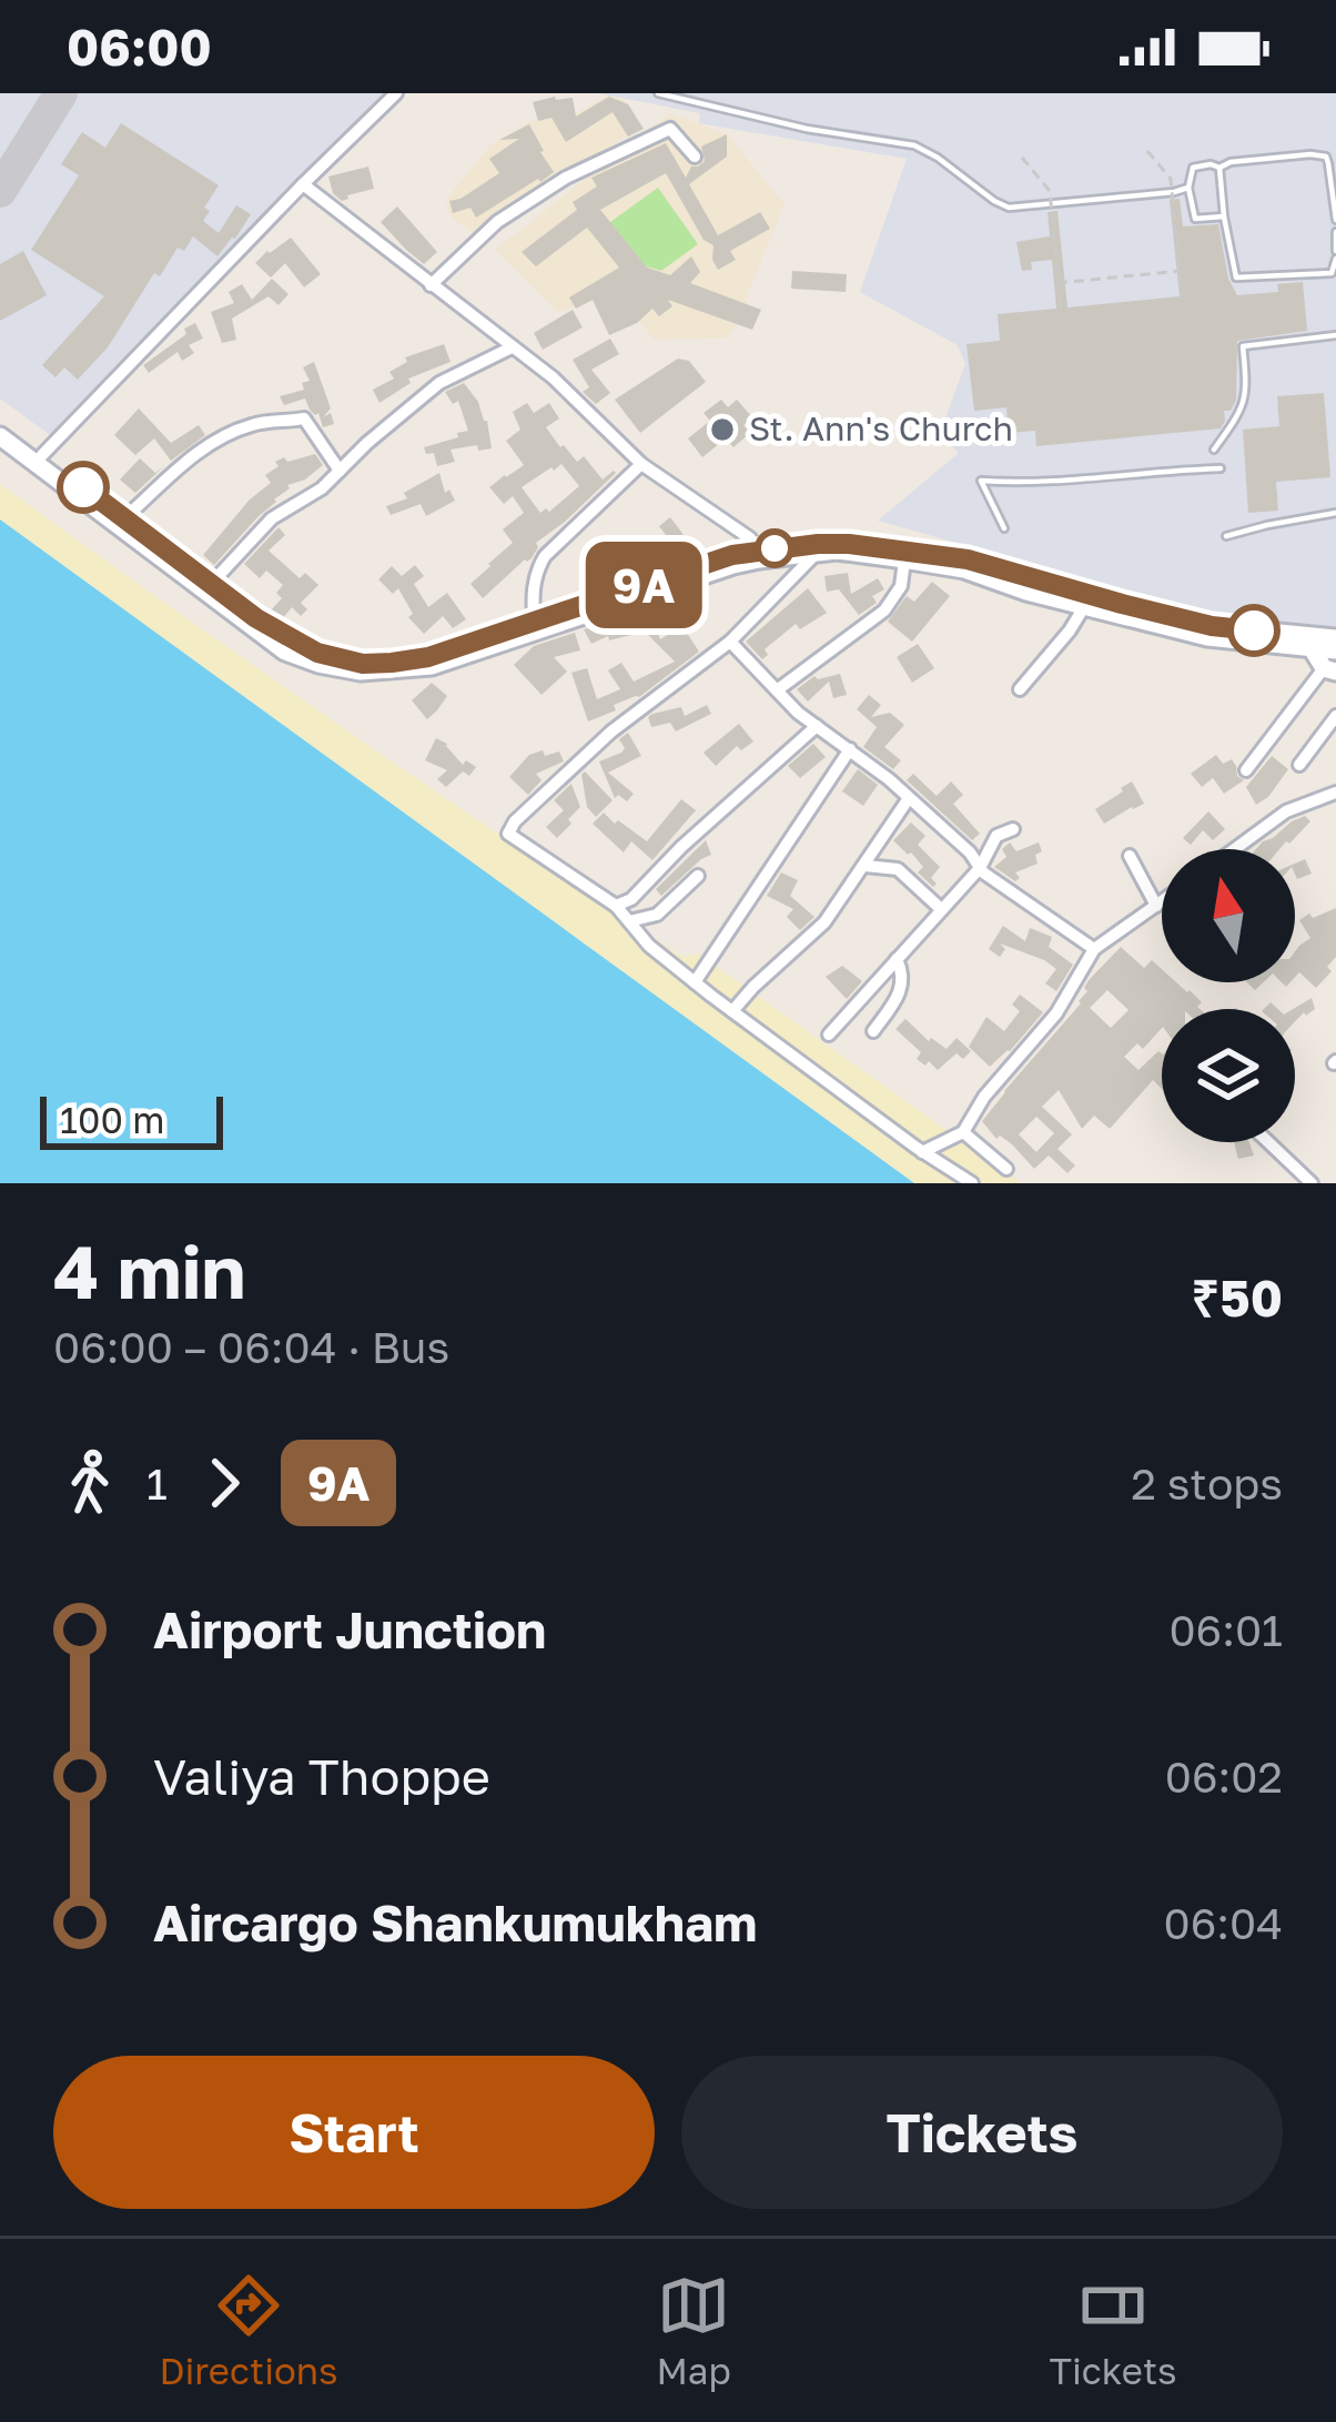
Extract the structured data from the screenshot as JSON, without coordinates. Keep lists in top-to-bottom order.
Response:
{
  "places": ["St. Ann's Church"],
  "lines": ["bus line 9A"],
  "scale_bar": "100 m",
  "north": "top",
  "page": {
    "status": "06:00",
    "on_map": "9A",
    "scale": "100 m",
    "heading": ["4 min", "06:00 – 06:04 · Bus", "₹50"],
    "legs": ["1", "9A", "2 stops"],
    "list": [
      {
        "name": "Airport Junction",
        "value": "06:01"
      },
      {
        "name": "Valiya Thoppe",
        "value": "06:02"
      },
      {
        "name": "Aircargo Shankumukham",
        "value": "06:04"
      }
    ],
    "buttons": ["Start", "Tickets"],
    "tabs": ["Directions", "Map", "Tickets"]
  }
}
